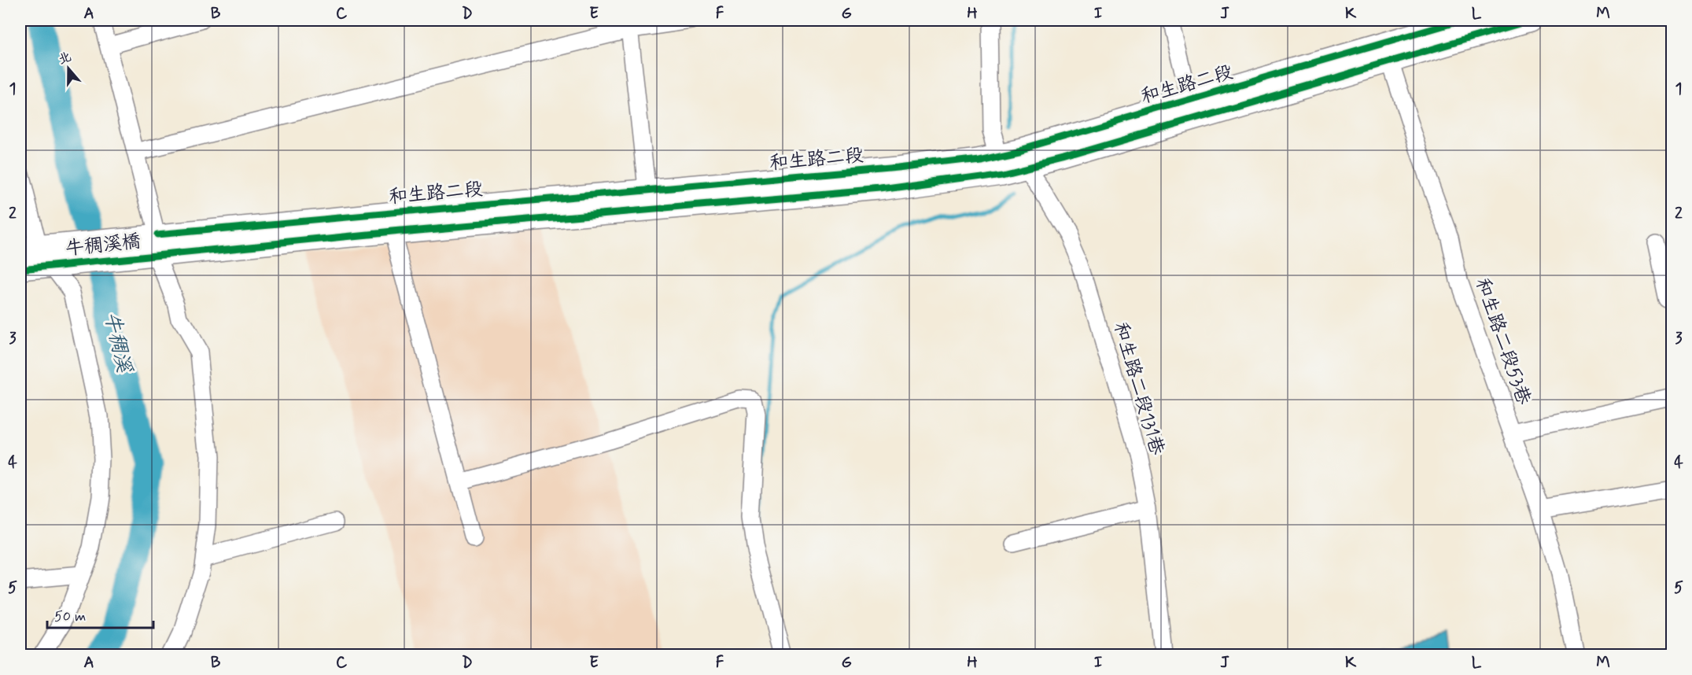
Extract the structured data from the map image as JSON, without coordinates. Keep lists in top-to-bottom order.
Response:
{
  "streets": {
    "main road": ["和生路二段", "牛稠溪橋"],
    "street": ["和生路二段53巷", "和生路二段131巷"]
  },
  "crossings": [
    ["和生路二段", "牛稠溪橋"],
    ["和生路二段", "和生路二段53巷"],
    ["和生路二段", "和生路二段131巷"]
  ],
  "water": ["牛稠溪"],
  "scale_bar": "50 m",
  "north": "top",
  "grid": {
    "columns": [
      "A",
      "B",
      "C",
      "D",
      "E",
      "F",
      "G",
      "H",
      "I",
      "J",
      "K",
      "L",
      "M"
    ],
    "rows": [
      "1",
      "2",
      "3",
      "4",
      "5"
    ]
  }
}
